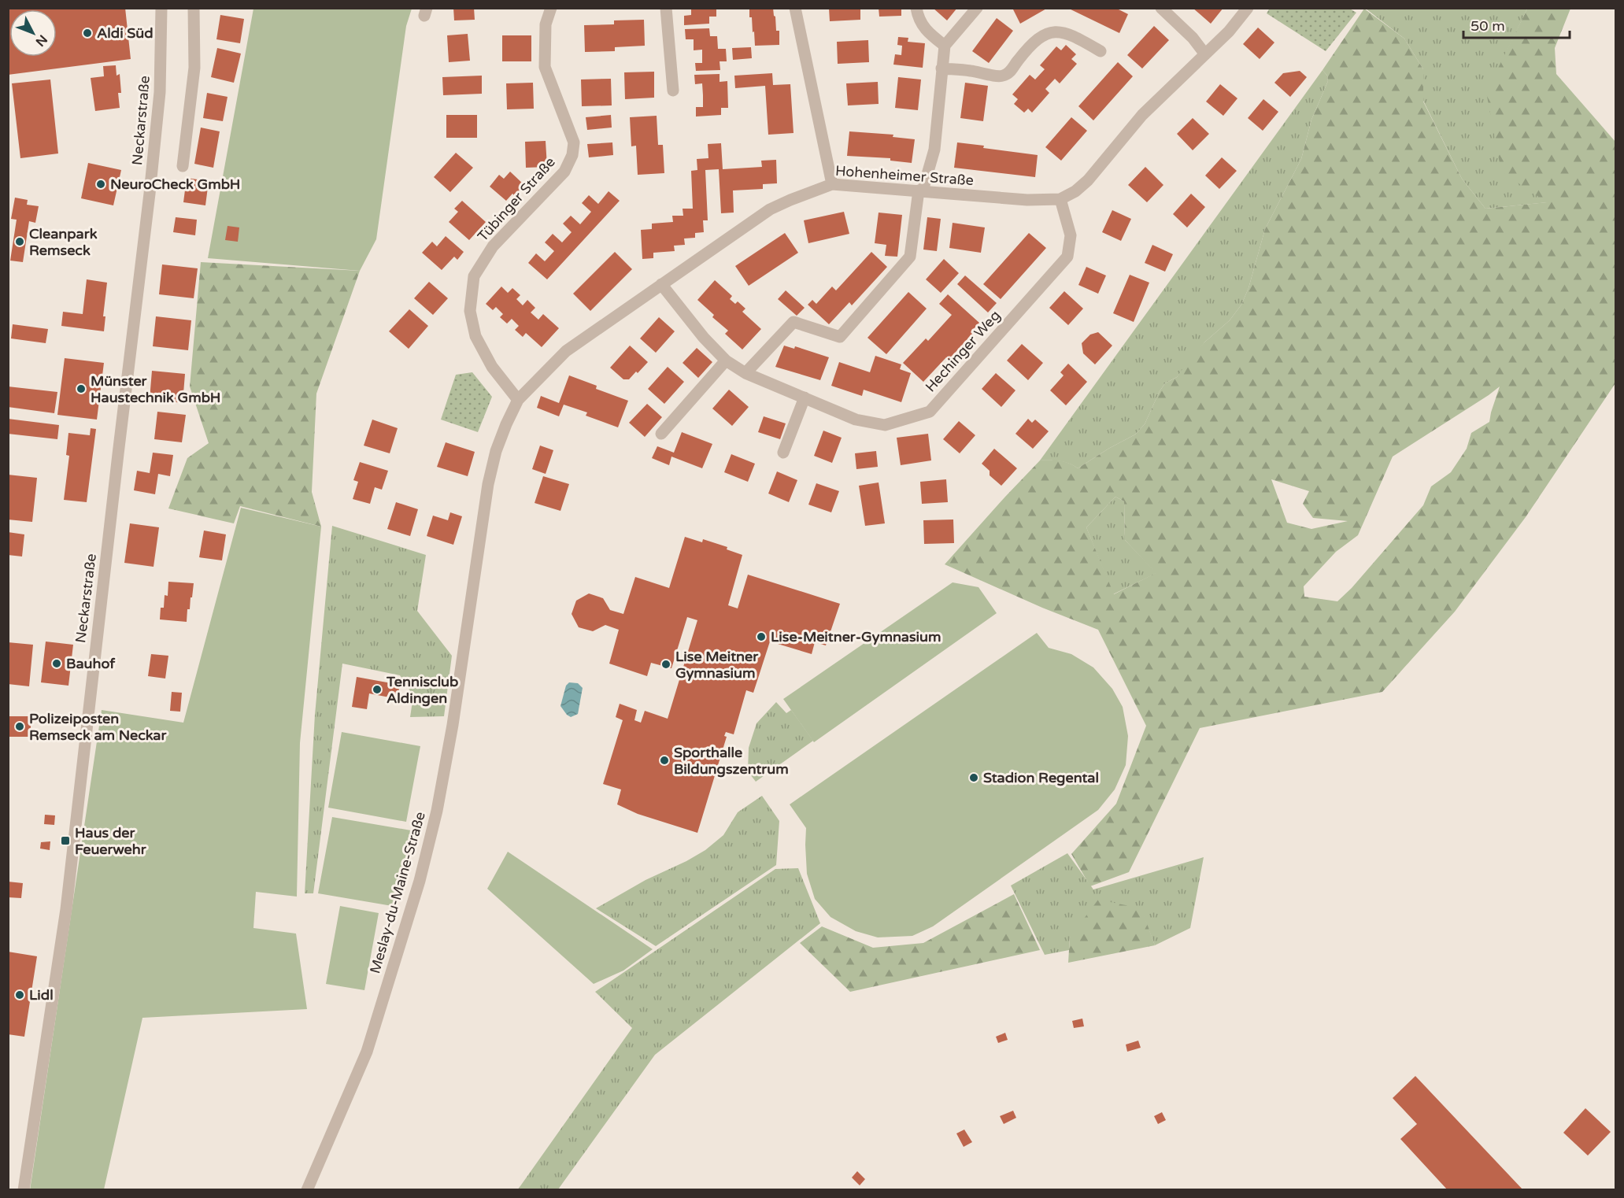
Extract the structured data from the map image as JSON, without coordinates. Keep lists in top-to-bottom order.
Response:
{
  "streets": {
    "street": [
      "Neckarstraße",
      "Hohenheimer Straße",
      "Tübinger Straße",
      "Hechinger Weg",
      "Meslay-du-Maine-Straße"
    ]
  },
  "crossings": [
    ["Hohenheimer Straße", "Tübinger Straße"],
    ["Hohenheimer Straße", "Hechinger Weg"],
    ["Hohenheimer Straße", "Meslay-du-Maine-Straße"],
    ["Tübinger Straße", "Meslay-du-Maine-Straße"]
  ],
  "places": {
    "other": [
      "Aldi Süd",
      "NeuroCheck GmbH",
      "Cleanpark Remseck",
      "Münster Haustechnik GmbH",
      "Lise-Meitner-Gymnasium",
      "Bauhof",
      "Lise Meitner Gymnasium",
      "Tennisclub Aldingen",
      "Polizeiposten Remseck am Neckar",
      "Sporthalle Bildungszentrum",
      "Stadion Regental",
      "Lidl"
    ],
    "transit": ["Haus der Feuerwehr"]
  },
  "scale_bar": "50 m",
  "north": "bottom right"
}
